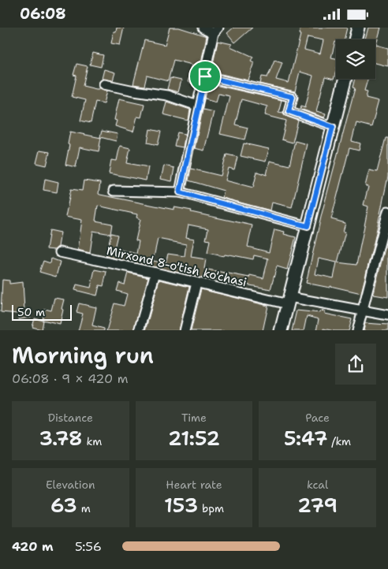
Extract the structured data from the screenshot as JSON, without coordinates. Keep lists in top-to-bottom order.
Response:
{
  "streets": {
    "street": ["Mirxond 8-o'tish ko'chasi"]
  },
  "scale_bar": "50 m",
  "page": {
    "status": "06:08",
    "scale": "50 m",
    "heading": ["Morning run", "06:08 · 9 × 420 m"],
    "stats": [
      ["Distance", "3.78 km"],
      ["Time", "21:52"],
      ["Pace", "5:47 /km"],
      ["Elevation", "63 m"],
      ["Heart rate", "153 bpm"],
      ["kcal", "279"]
    ],
    "list": [
      {
        "name": "420 m",
        "note": "5:56"
      }
    ]
  }
}
